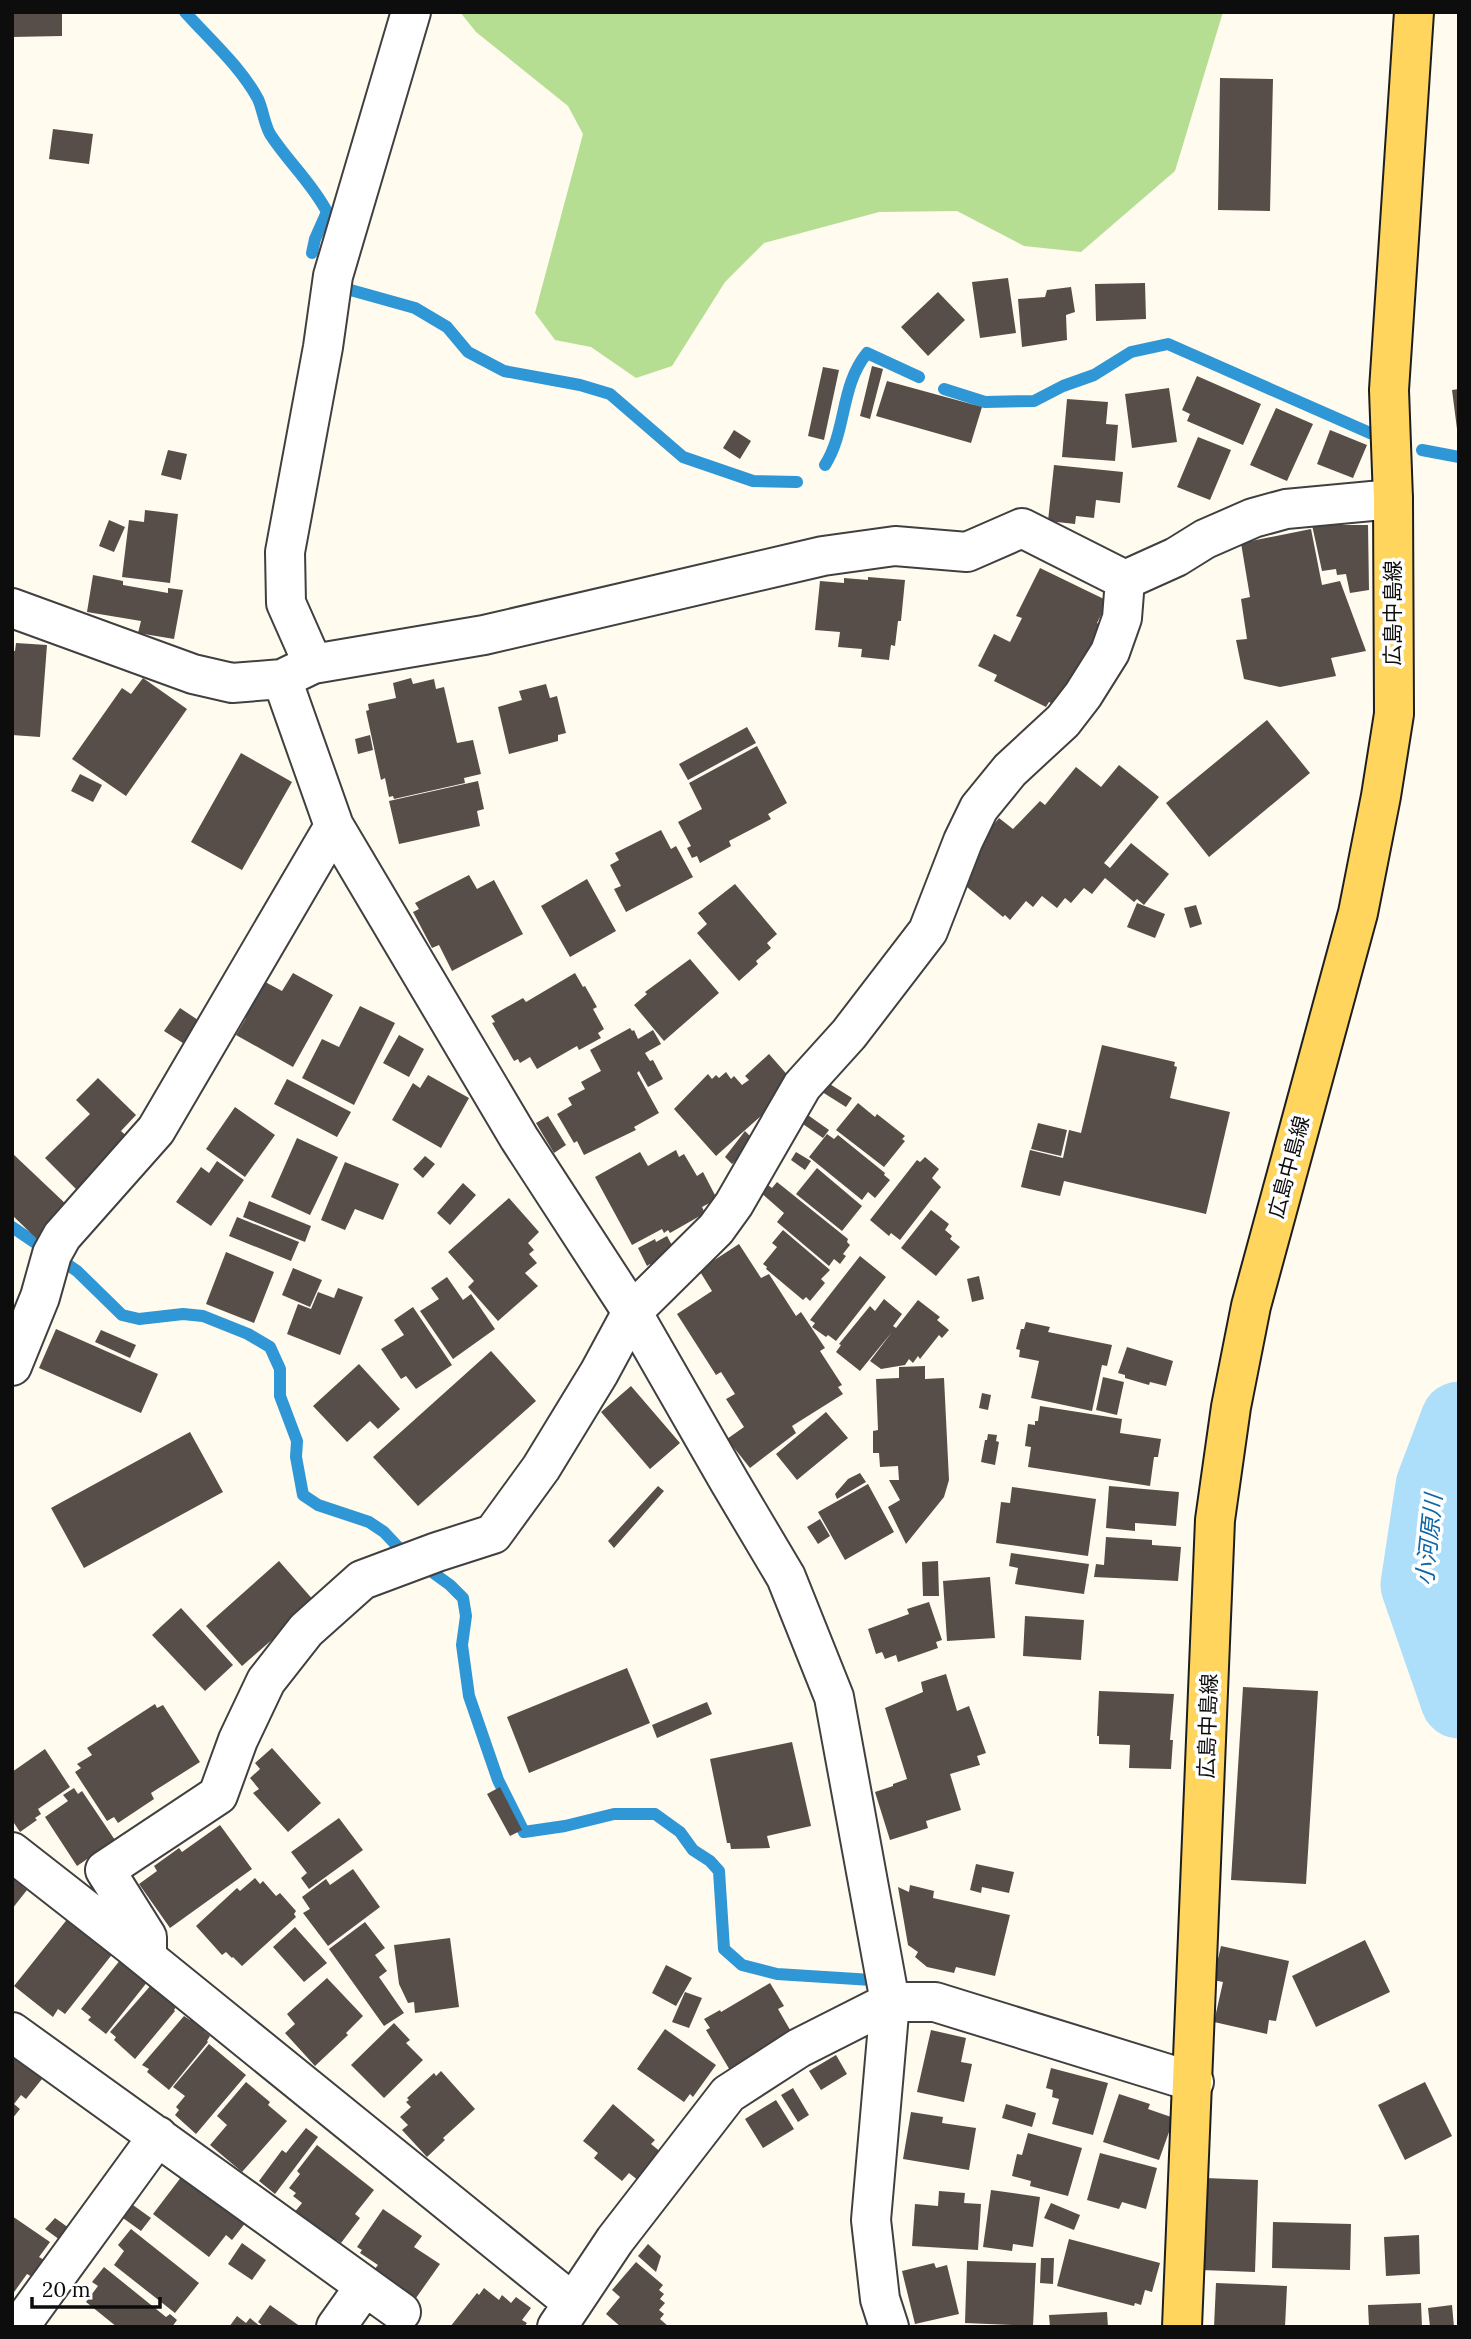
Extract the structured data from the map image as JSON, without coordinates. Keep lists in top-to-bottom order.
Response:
{
  "streets": {
    "main road": ["広島中島線"]
  },
  "water": ["小河原川"],
  "scale_bar": "20 m"
}
